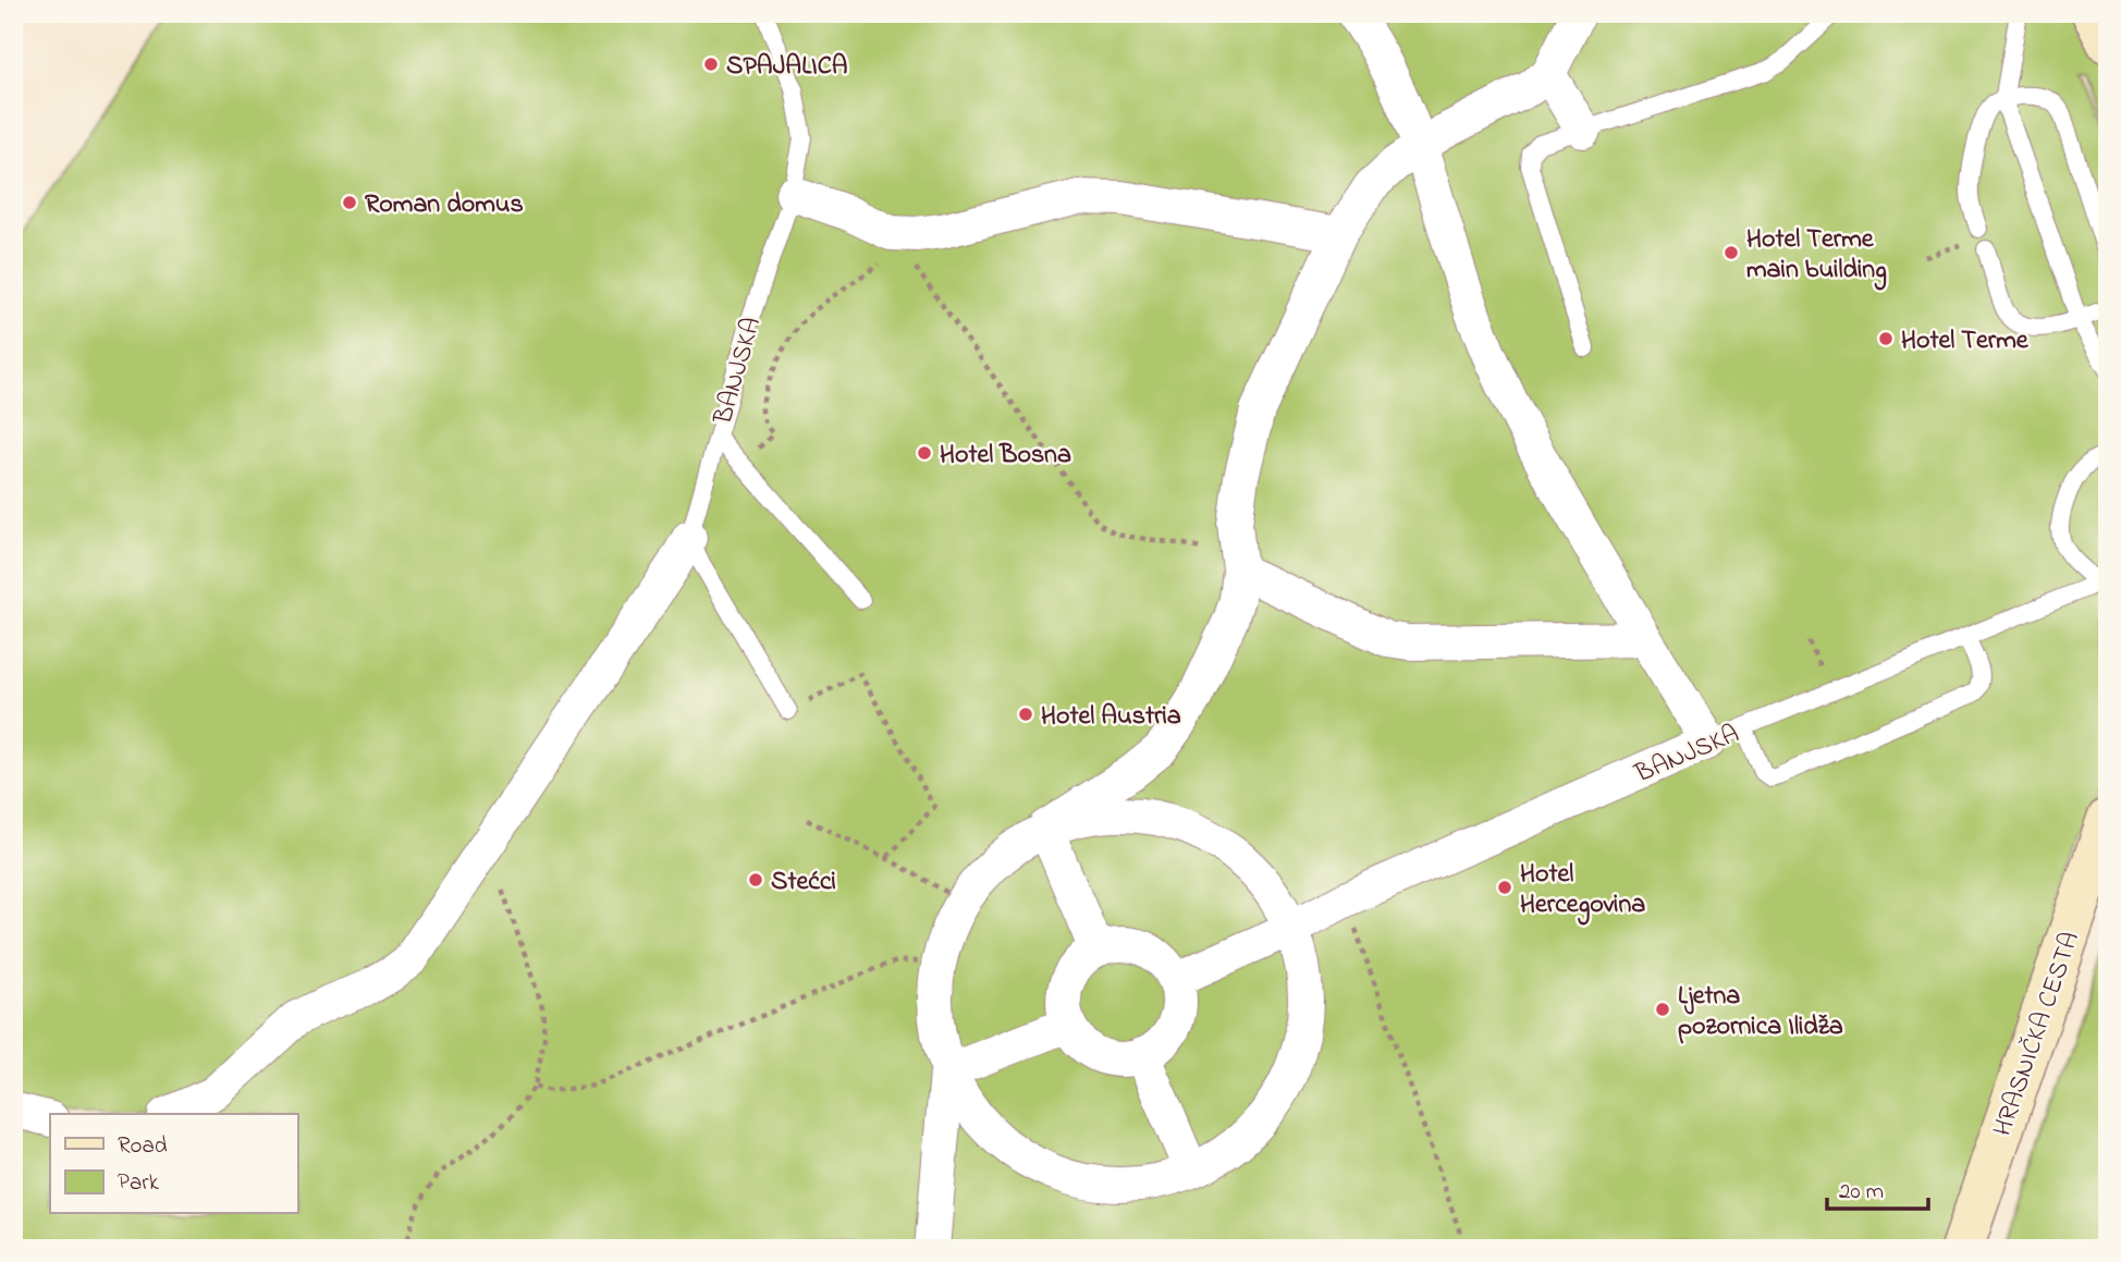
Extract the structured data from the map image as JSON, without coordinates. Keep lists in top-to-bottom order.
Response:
{
  "streets": {
    "street": ["BANJSKA", "HRASNIČKA CESTA"]
  },
  "places": [
    "SPAJALICA",
    "Roman domus",
    "Hotel Terme main building",
    "Hotel Terme",
    "Hotel Bosna",
    "Hotel Austria",
    "Stećci",
    "Hotel Hercegovina",
    "Ljetna pozornica Ilidža"
  ],
  "legend": ["Road", "Park"],
  "scale_bar": "20 m"
}
